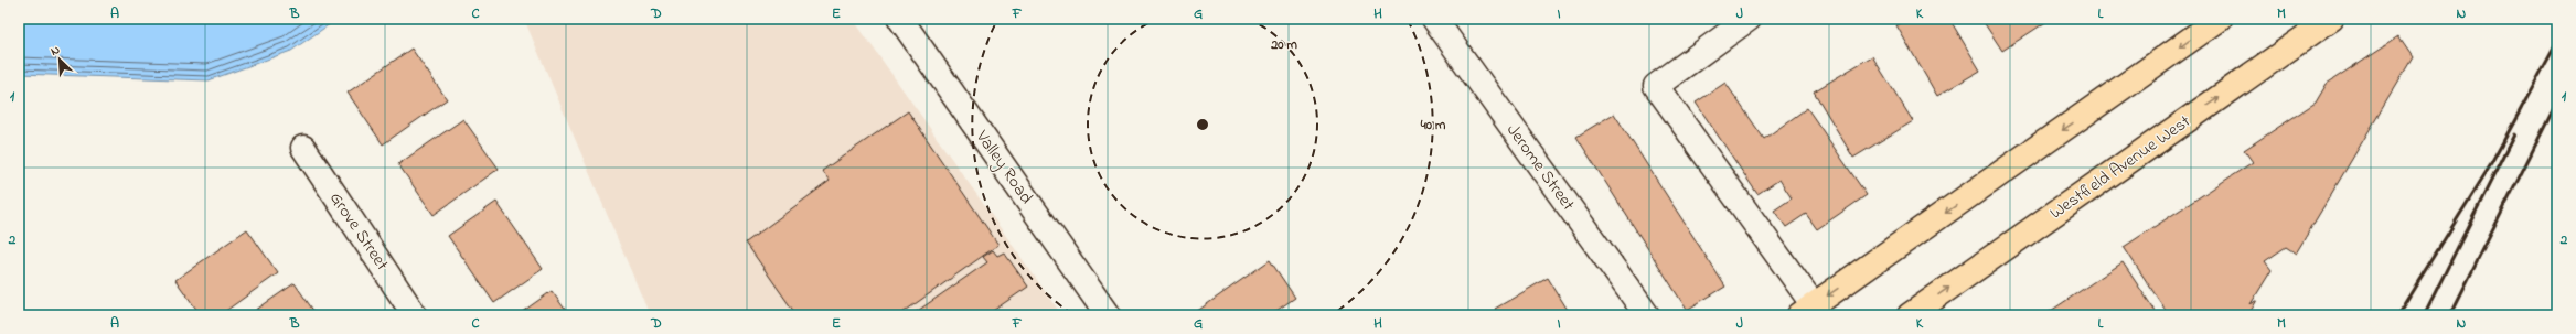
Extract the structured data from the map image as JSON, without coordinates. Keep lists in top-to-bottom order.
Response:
{
  "streets": {
    "main road": ["Westfield Avenue West"],
    "street": ["Valley Road", "Jerome Street", "Grove Street"]
  },
  "north": "top left",
  "grid": {
    "columns": [
      "A",
      "B",
      "C",
      "D",
      "E",
      "F",
      "G",
      "H",
      "I",
      "J",
      "K",
      "L",
      "M",
      "N"
    ],
    "rows": ["1", "2"]
  },
  "rings": ["20 m", "40 m"]
}
